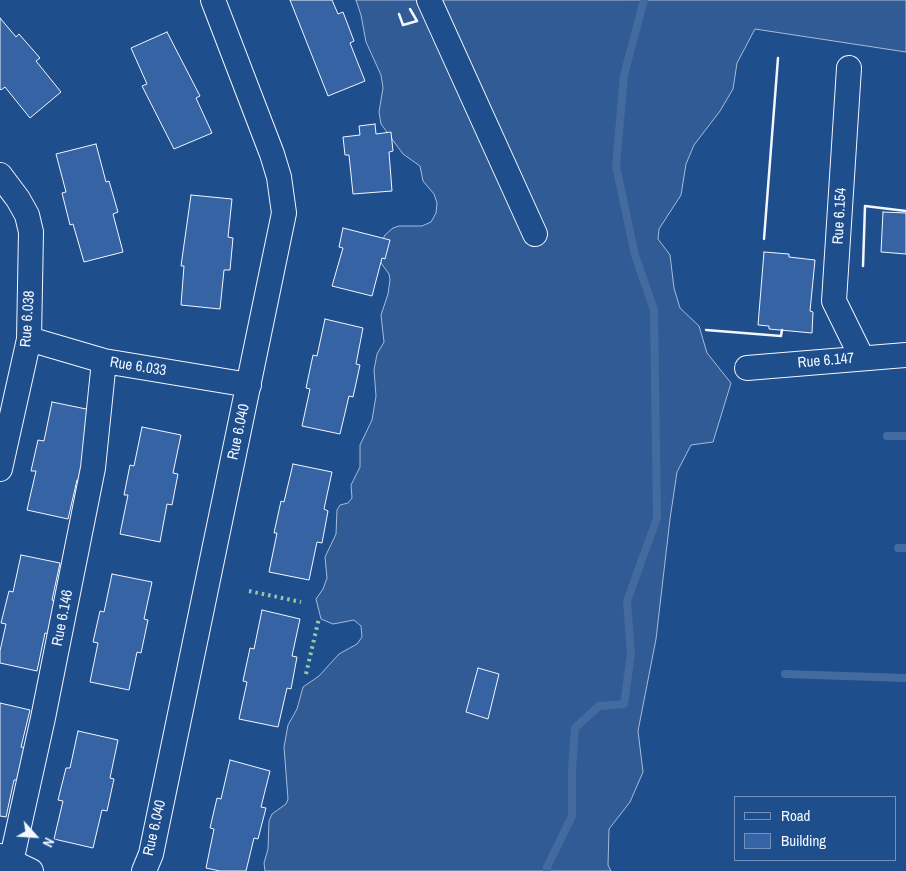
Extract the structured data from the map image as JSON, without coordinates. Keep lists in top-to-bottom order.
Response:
{
  "streets": {
    "street": [
      "Rue 6.154",
      "Rue 6.038",
      "Rue 6.147",
      "Rue 6.033",
      "Rue 6.040",
      "Rue 6.146"
    ]
  },
  "crossings": [
    ["Rue 6.154", "Rue 6.147"],
    ["Rue 6.038", "Rue 6.033"],
    ["Rue 6.033", "Rue 6.040"],
    ["Rue 6.033", "Rue 6.146"]
  ],
  "legend": ["Road", "Building"],
  "north": "bottom right"
}
